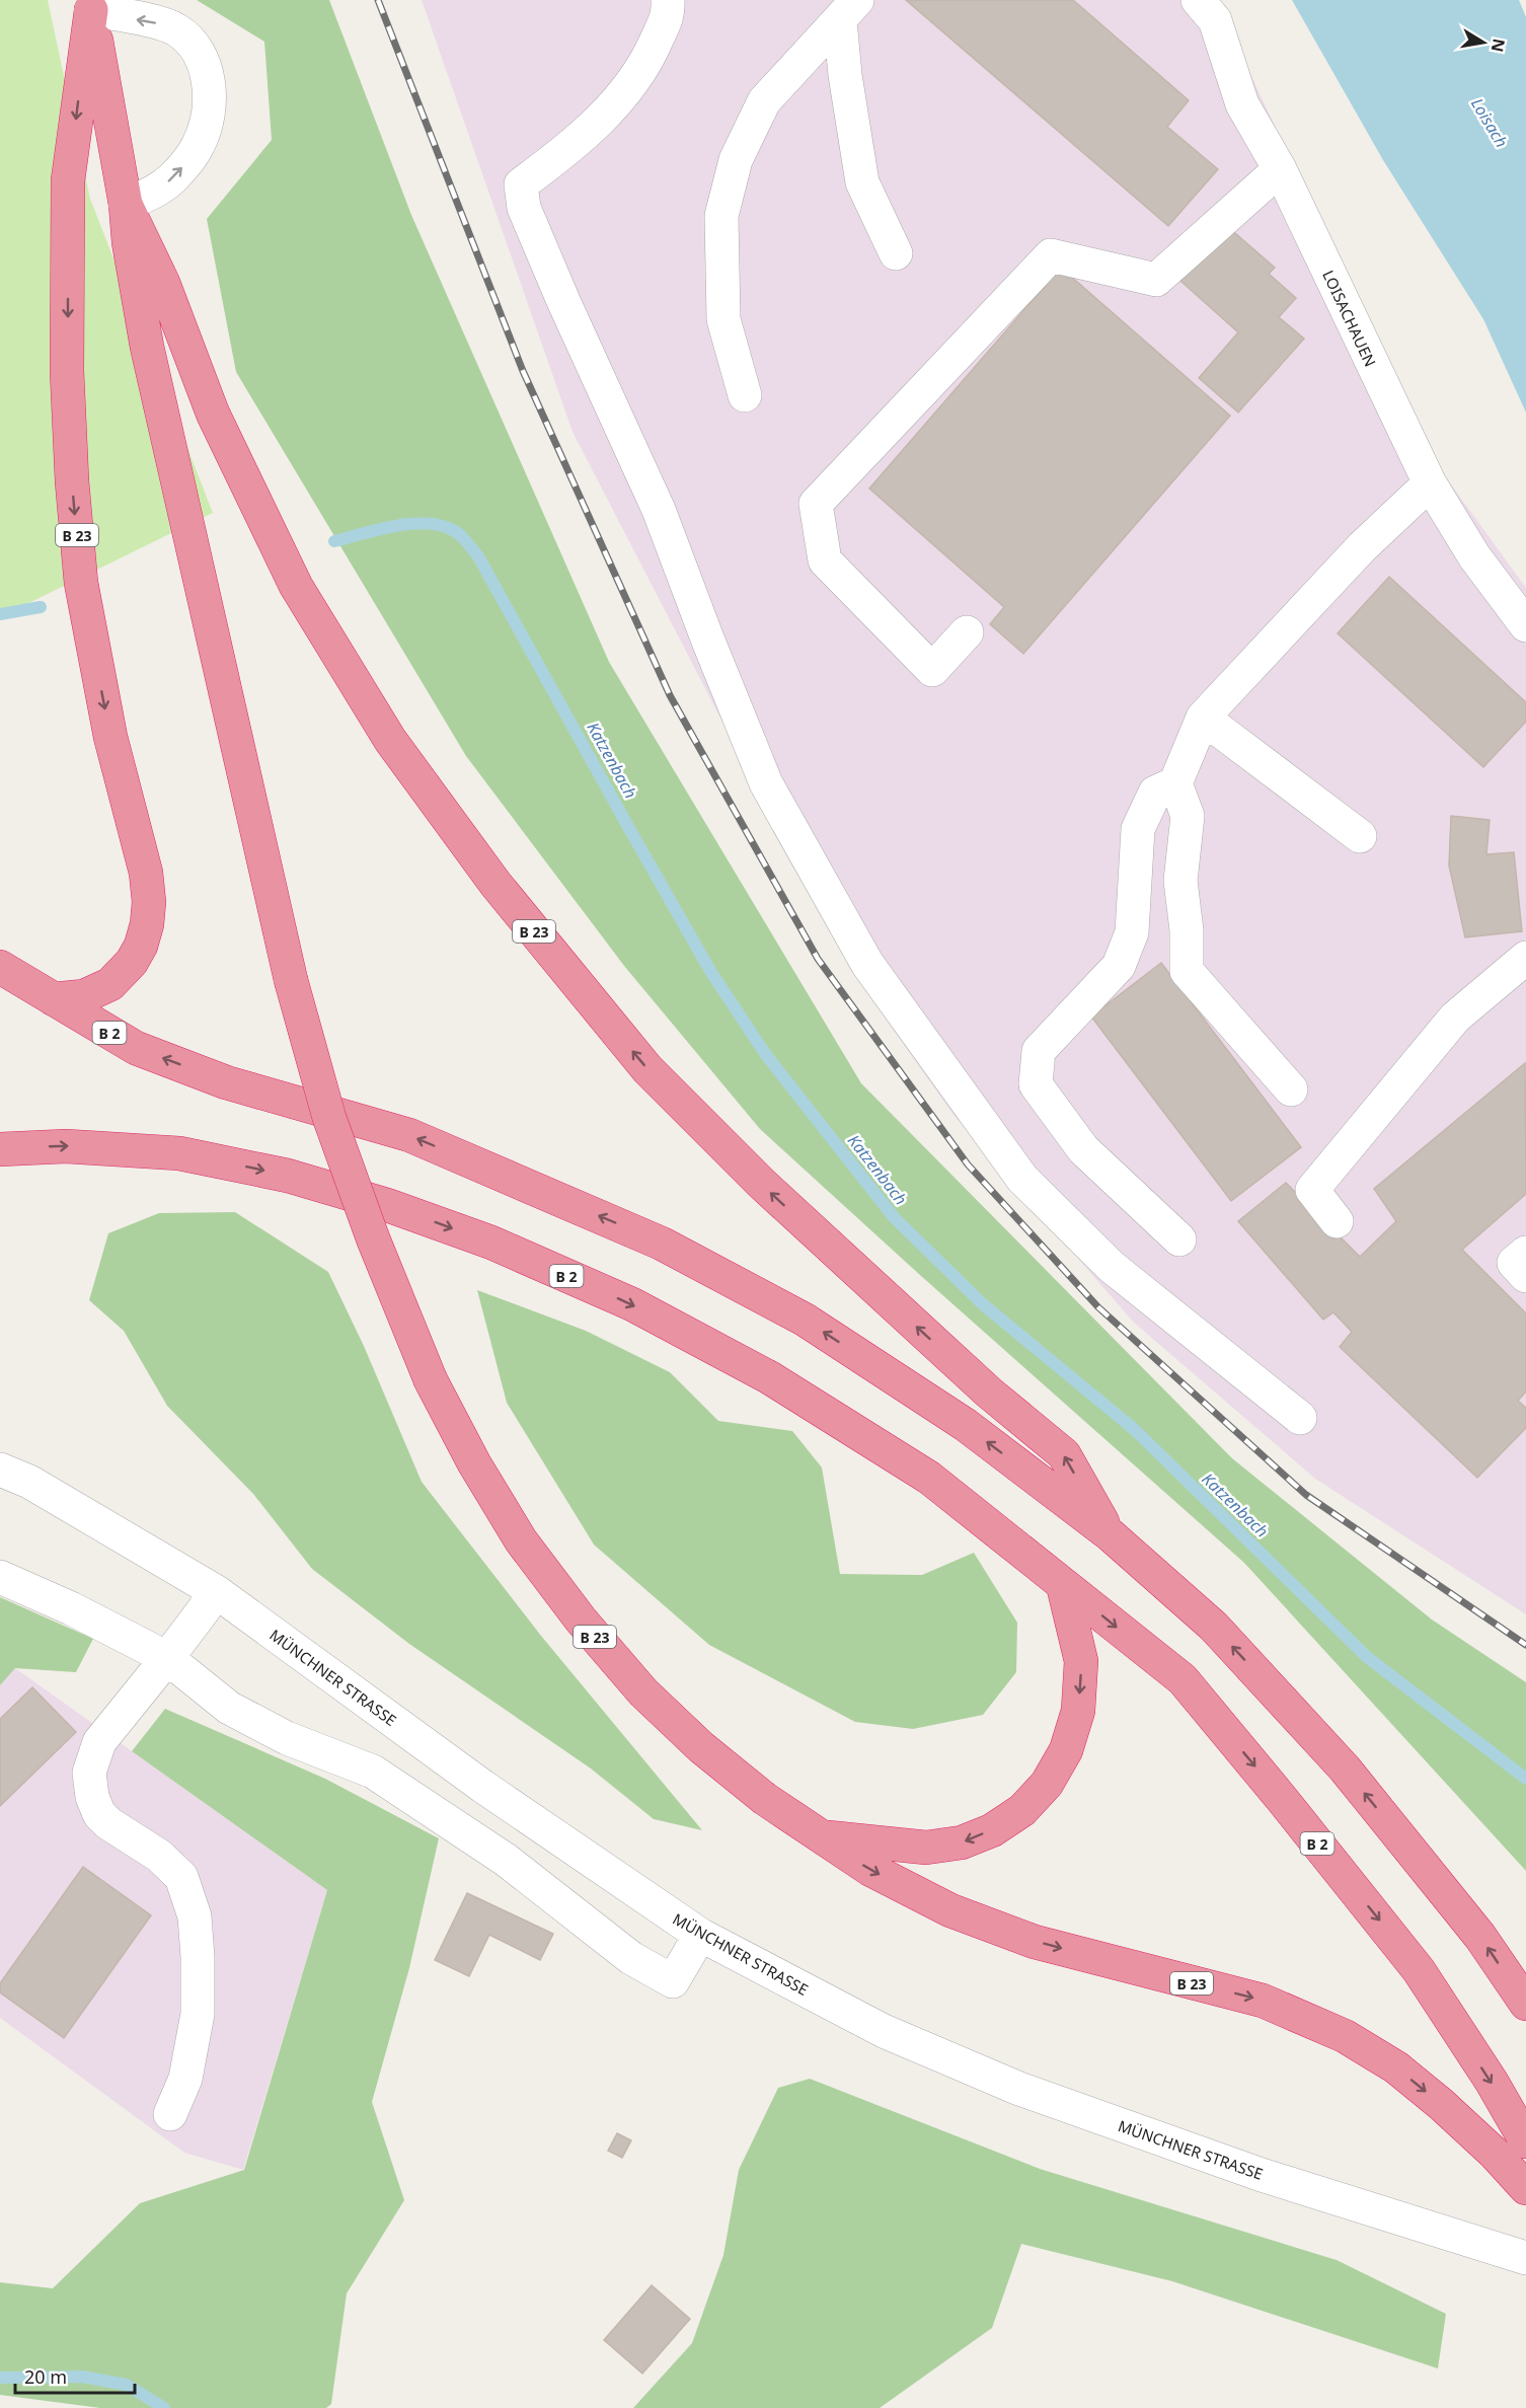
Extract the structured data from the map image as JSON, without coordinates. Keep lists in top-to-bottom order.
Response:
{
  "streets": {
    "highway": ["B 23", "B 2"],
    "street": ["LOISACHAUEN", "MÜNCHNER STRASSE"]
  },
  "crossings": [
    ["B 23", "B 2"]
  ],
  "water": ["Loisach", "Katzenbach"],
  "scale_bar": "20 m",
  "north": "right"
}
